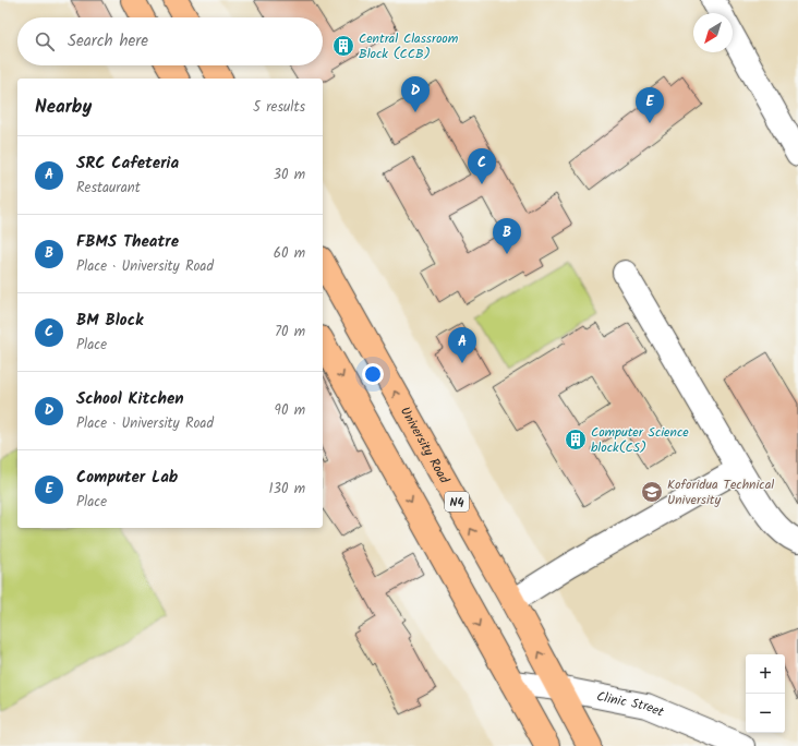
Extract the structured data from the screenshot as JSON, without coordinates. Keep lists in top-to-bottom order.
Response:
{
  "streets": {
    "highway": ["University Road", "N4"],
    "street": ["Clinic Street"]
  },
  "crossings": [
    ["University Road", "Clinic Street"]
  ],
  "places": {
    "building": ["Central Classroom Block (CCB)", "Computer Science block(CS)"],
    "school or university": ["Koforidua Technical University"]
  },
  "north": "bottom left",
  "page": {
    "search": "Search here",
    "pins": [
      "D",
      "E",
      "C",
      "B",
      "A"
    ],
    "heading": ["Nearby", "5 results"],
    "list": [
      {
        "mark": "A",
        "name": "SRC Cafeteria",
        "note": "Restaurant",
        "value": "30 m"
      },
      {
        "mark": "B",
        "name": "FBMS Theatre",
        "note": "Place · University Road",
        "value": "60 m"
      },
      {
        "mark": "C",
        "name": "BM Block",
        "note": "Place",
        "value": "70 m"
      },
      {
        "mark": "D",
        "name": "School Kitchen",
        "note": "Place · University Road",
        "value": "90 m"
      },
      {
        "mark": "E",
        "name": "Computer Lab",
        "note": "Place",
        "value": "130 m"
      }
    ],
    "map_buttons": ["+", "−"]
  }
}
